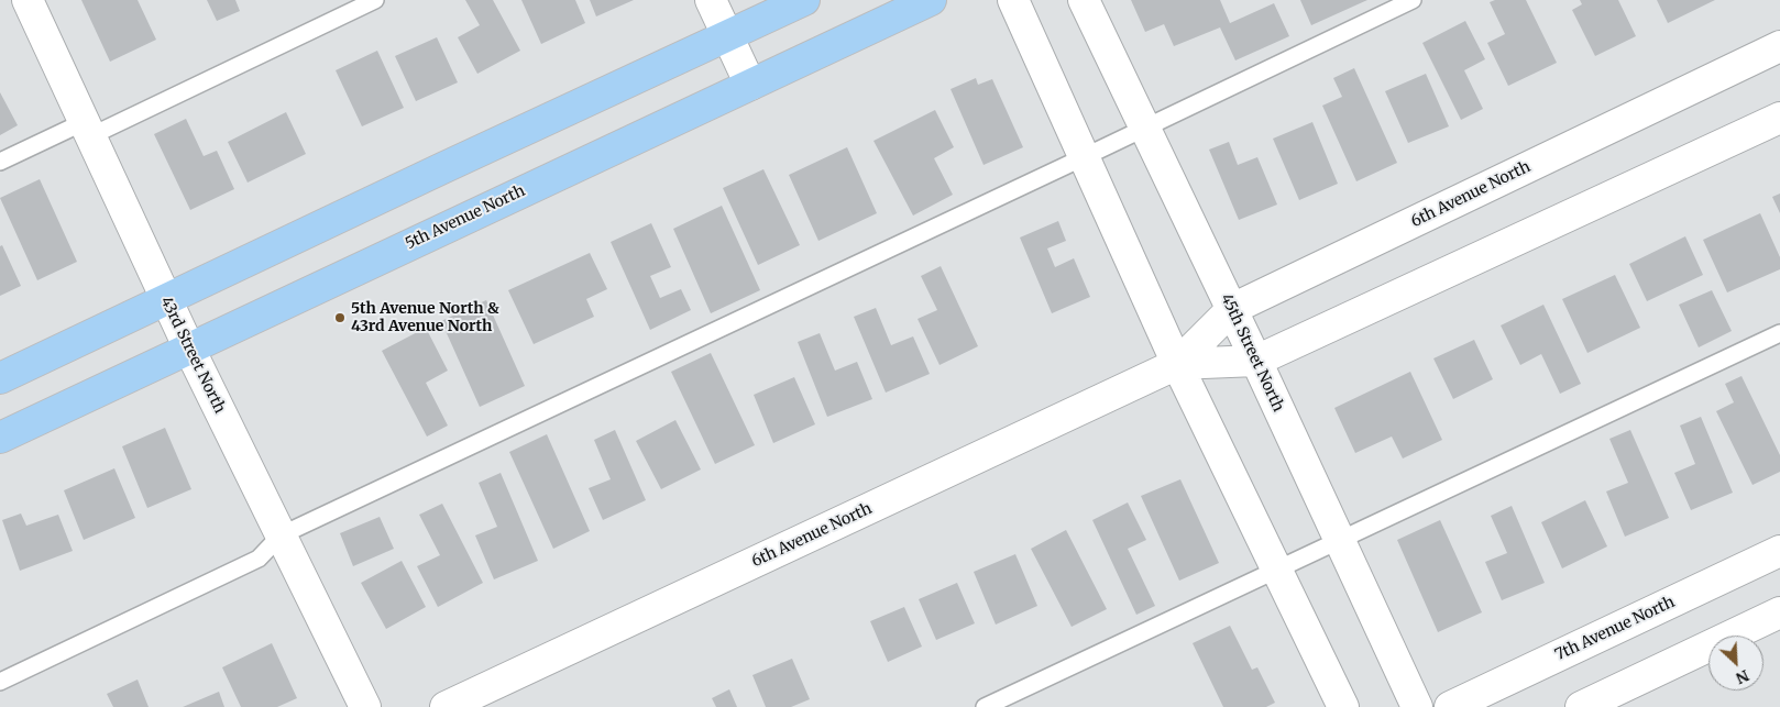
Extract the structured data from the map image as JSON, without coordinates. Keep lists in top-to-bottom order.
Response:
{
  "streets": {
    "main road": ["5th Avenue North"],
    "street": [
      "6th Avenue North",
      "45th Street North",
      "43rd Street North",
      "7th Avenue North"
    ]
  },
  "crossings": [
    ["6th Avenue North", "45th Street North"],
    ["5th Avenue North", "43rd Street North"]
  ],
  "places": ["5th Avenue North & 43rd Avenue North"],
  "north": "bottom right"
}
